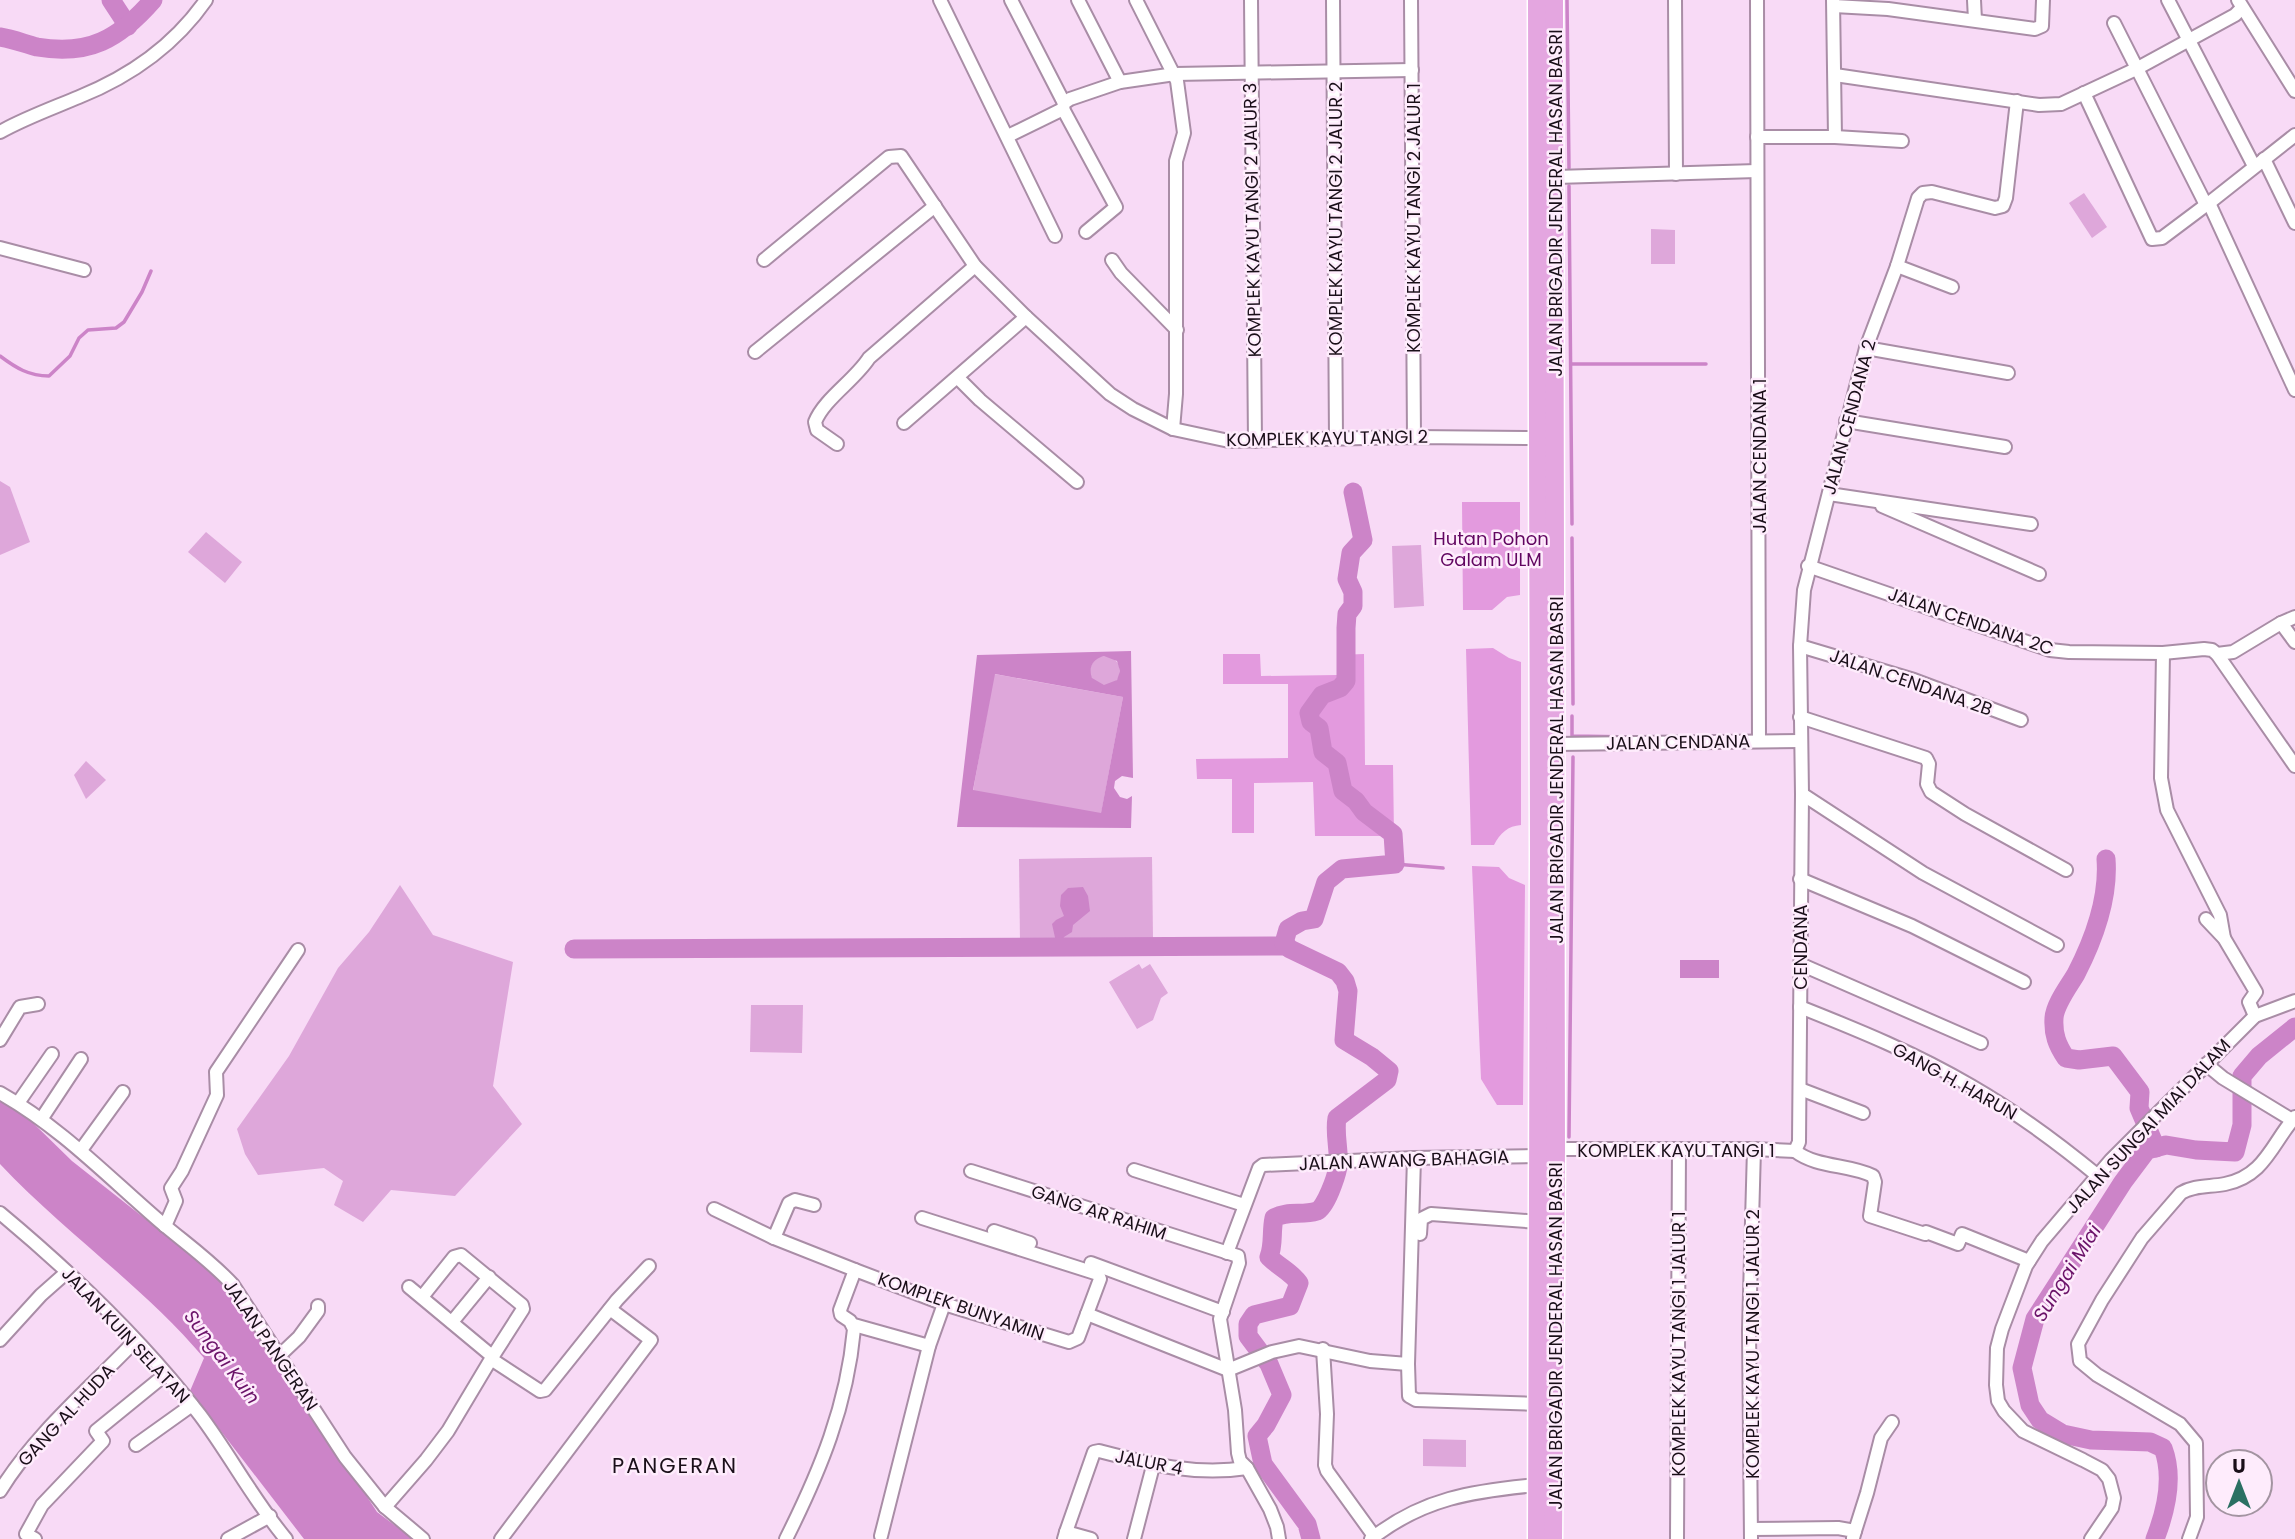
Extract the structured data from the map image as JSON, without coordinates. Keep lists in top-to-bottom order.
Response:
{
  "streets": {
    "highway": ["JALAN BRIGADIR JENDERAL HASAN BASRI"],
    "street": [
      "KOMPLEK KAYU TANGI 2 JALUR 1",
      "KOMPLEK KAYU TANGI 2 JALUR 2",
      "KOMPLEK KAYU TANGI 2 JALUR 3",
      "JALAN CENDANA 2",
      "KOMPLEK KAYU TANGI 2",
      "JALAN CENDANA 1",
      "JALAN CENDANA 2C",
      "JALAN CENDANA 2B",
      "JALAN CENDANA",
      "CENDANA",
      "GANG H. HARUN",
      "JALAN SUNGAI MIAI DALAM",
      "KOMPLEK KAYU TANGI 1",
      "JALAN AWANG BAHAGIA",
      "GANG AR RAHIM",
      "KOMPLEK BUNYAMIN",
      "JALAN KUIN SELATAN",
      "KOMPLEK KAYU TANGI 1 JALUR 1",
      "KOMPLEK KAYU TANGI 1 JALUR 2",
      "JALAN PANGERAN",
      "GANG AL HUDA",
      "JALUR 4"
    ]
  },
  "crossings": [
    ["JALAN BRIGADIR JENDERAL HASAN BASRI", "KOMPLEK KAYU TANGI 2"],
    ["JALAN BRIGADIR JENDERAL HASAN BASRI", "JALAN CENDANA"],
    ["JALAN BRIGADIR JENDERAL HASAN BASRI", "KOMPLEK KAYU TANGI 1"],
    ["JALAN BRIGADIR JENDERAL HASAN BASRI", "JALAN AWANG BAHAGIA"],
    ["KOMPLEK KAYU TANGI 2 JALUR 1", "KOMPLEK KAYU TANGI 2"],
    ["KOMPLEK KAYU TANGI 2 JALUR 2", "KOMPLEK KAYU TANGI 2"],
    ["KOMPLEK KAYU TANGI 2 JALUR 3", "KOMPLEK KAYU TANGI 2"],
    ["JALAN CENDANA 2", "JALAN CENDANA 2C"],
    ["JALAN CENDANA 2", "JALAN CENDANA 2B"],
    ["JALAN CENDANA 2", "JALAN CENDANA"],
    ["JALAN CENDANA 2", "CENDANA"],
    ["JALAN CENDANA 1", "JALAN CENDANA"],
    ["JALAN CENDANA", "CENDANA"],
    ["CENDANA", "GANG H. HARUN"],
    ["CENDANA", "KOMPLEK KAYU TANGI 1"],
    ["GANG H. HARUN", "JALAN SUNGAI MIAI DALAM"],
    ["JALAN SUNGAI MIAI DALAM", "KOMPLEK KAYU TANGI 1"],
    ["KOMPLEK KAYU TANGI 1", "JALAN AWANG BAHAGIA"],
    ["KOMPLEK KAYU TANGI 1", "KOMPLEK KAYU TANGI 1 JALUR 1"],
    ["KOMPLEK KAYU TANGI 1", "KOMPLEK KAYU TANGI 1 JALUR 2"],
    ["JALAN KUIN SELATAN", "GANG AL HUDA"]
  ],
  "districts": ["PANGERAN"],
  "water": ["Sungai Miai", "Sungai Kuin"],
  "parks": ["Hutan Pohon Galam ULM"],
  "north": "top"
}
